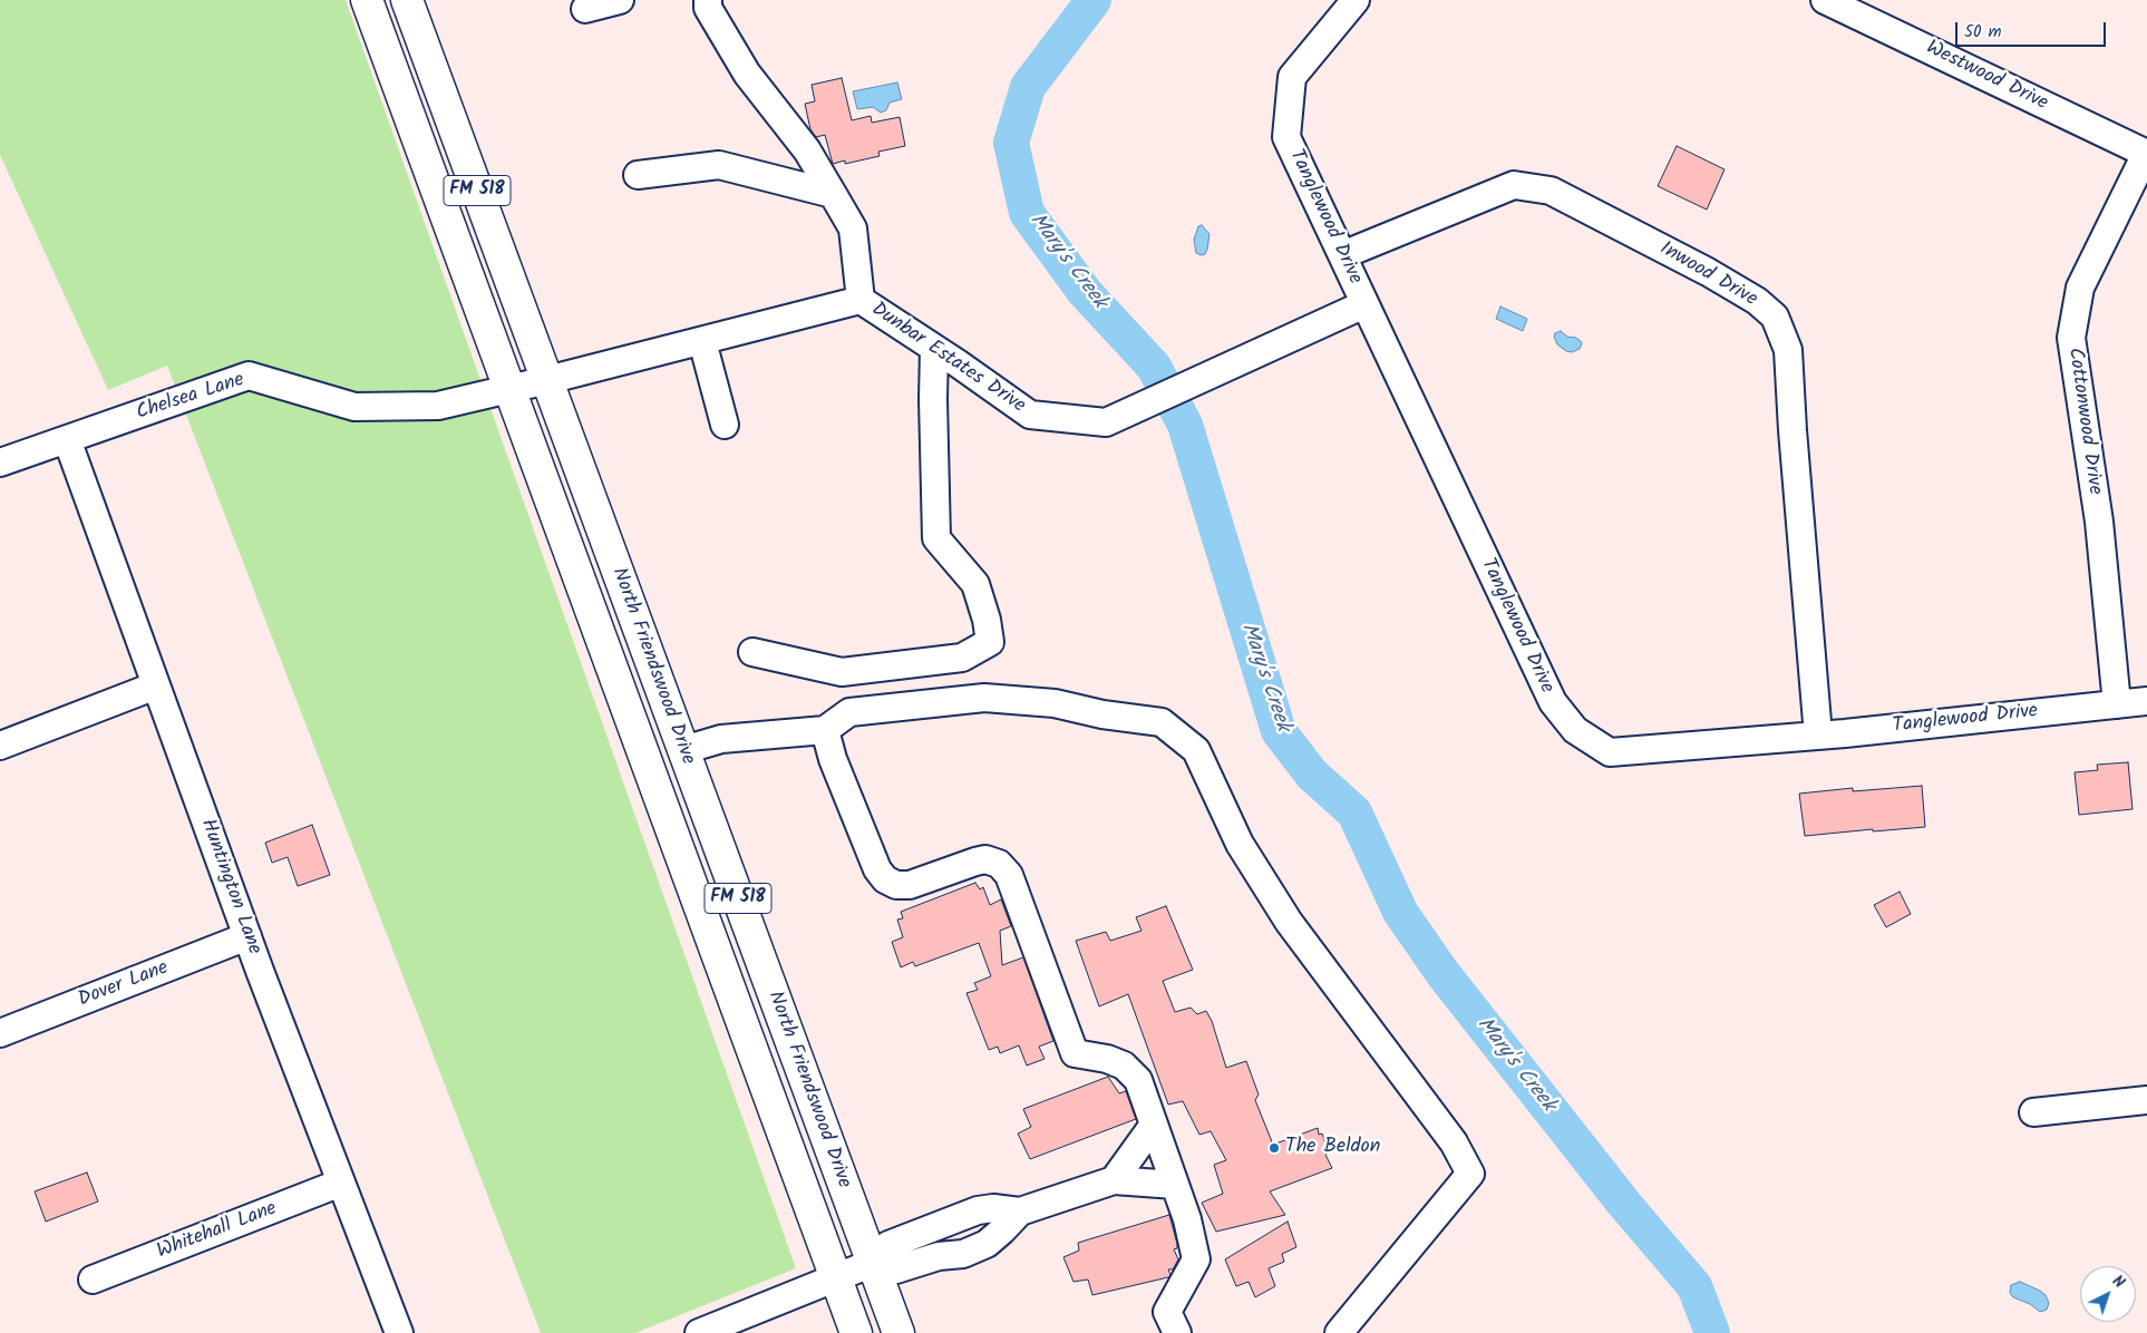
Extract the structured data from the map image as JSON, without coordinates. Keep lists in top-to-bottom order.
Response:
{
  "streets": {
    "main road": ["FM 518", "North Friendswood Drive"],
    "street": [
      "Westwood Drive",
      "Tanglewood Drive",
      "Inwood Drive",
      "Dunbar Estates Drive",
      "Chelsea Lane",
      "Cottonwood Drive",
      "Huntington Lane",
      "Dover Lane",
      "Whitehall Lane"
    ]
  },
  "crossings": [
    ["Westwood Drive", "Cottonwood Drive"],
    ["Tanglewood Drive", "Inwood Drive"],
    ["Tanglewood Drive", "Dunbar Estates Drive"],
    ["Tanglewood Drive", "Cottonwood Drive"],
    ["Dunbar Estates Drive", "Chelsea Lane"],
    ["Dunbar Estates Drive", "North Friendswood Drive"],
    ["Chelsea Lane", "North Friendswood Drive"],
    ["Chelsea Lane", "Huntington Lane"],
    ["Huntington Lane", "Dover Lane"],
    ["Huntington Lane", "Whitehall Lane"]
  ],
  "water": ["Mary's Creek"],
  "places": ["The Beldon"],
  "scale_bar": "50 m",
  "north": "top right"
}
